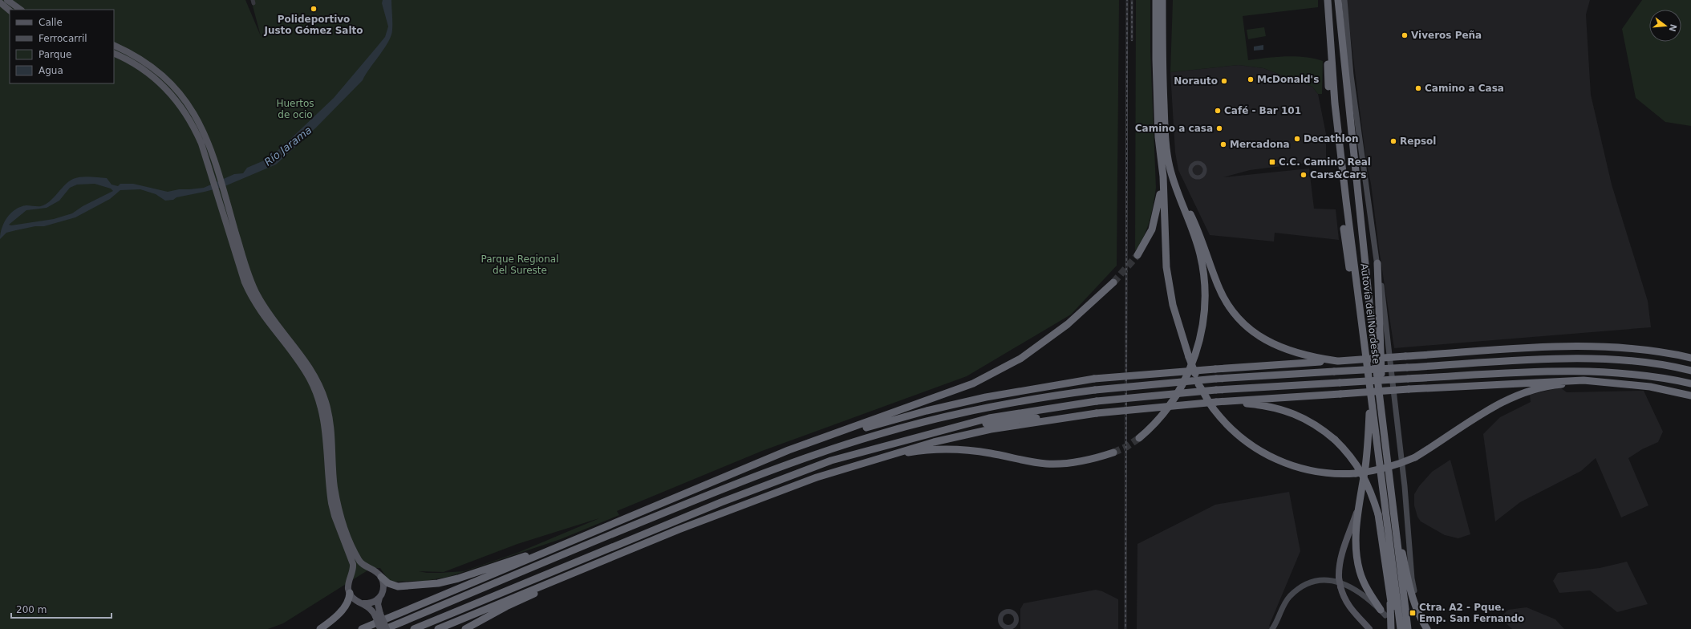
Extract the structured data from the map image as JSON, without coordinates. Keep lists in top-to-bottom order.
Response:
{
  "streets": {
    "highway": ["Autovía del Nordeste"]
  },
  "water": ["Río Jarama"],
  "parks": ["Huertos de ocio", "Parque Regional del Sureste"],
  "places": {
    "other": [
      "Polideportivo Justo Gómez Salto",
      "Viveros Peña",
      "McDonald's",
      "Norauto",
      "Camino a Casa",
      "Café - Bar 101",
      "Camino a casa",
      "Decathlon",
      "Repsol",
      "Mercadona",
      "Cars&Cars"
    ],
    "transit": ["C.C. Camino Real", "Ctra. A2 - Pque. Emp. San Fernando"]
  },
  "legend": [
    "Calle",
    "Ferrocarril",
    "Parque",
    "Agua"
  ],
  "scale_bar": "200 m",
  "north": "right"
}
